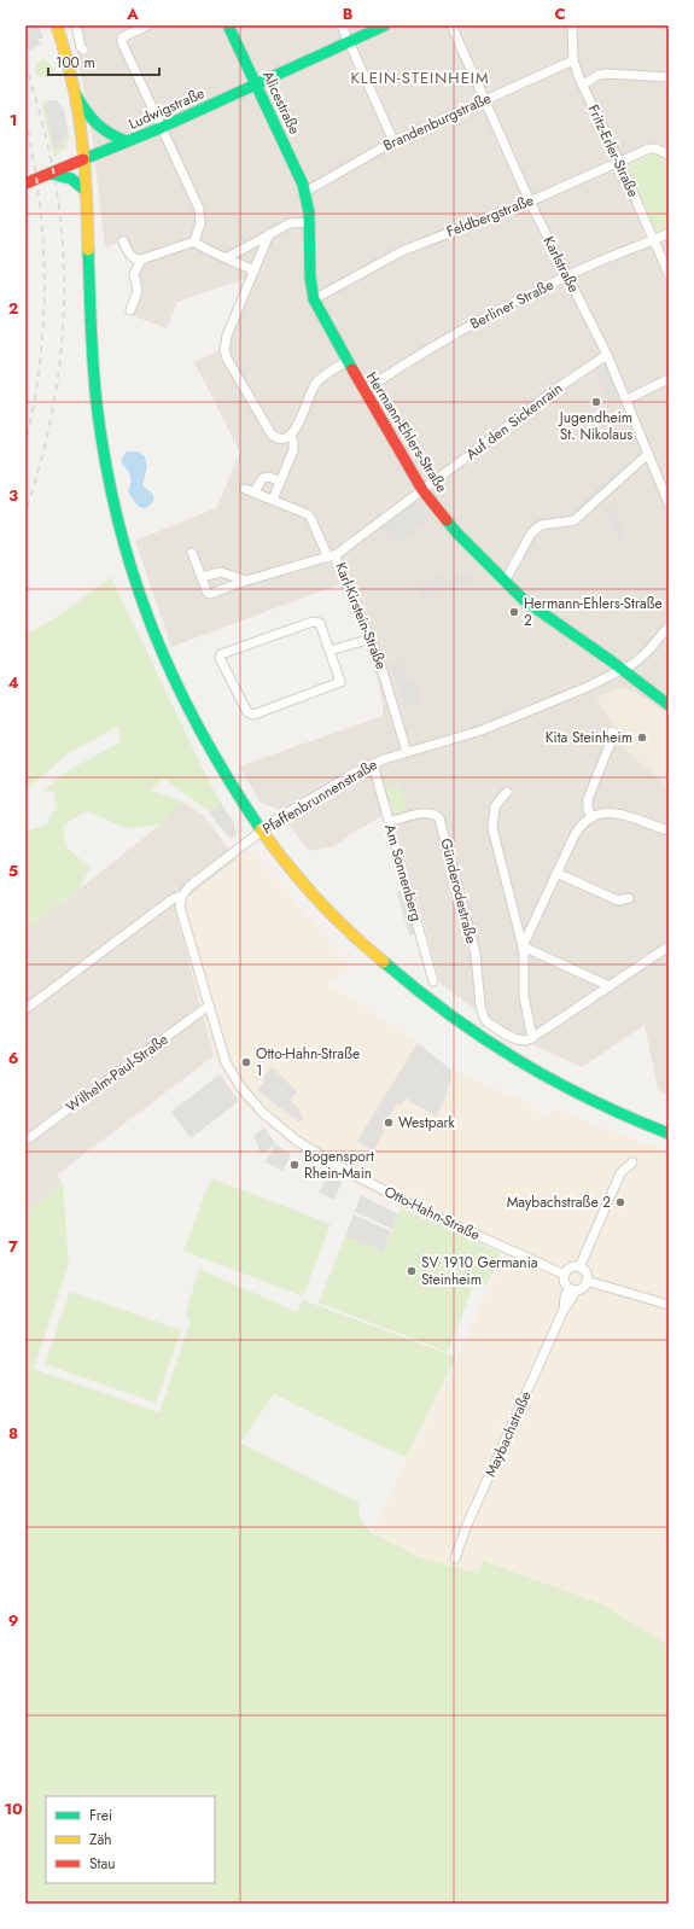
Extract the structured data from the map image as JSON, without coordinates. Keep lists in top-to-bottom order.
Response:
{
  "streets": {
    "main road": ["Alicestraße", "Ludwigstraße", "Hermann-Ehlers-Straße"],
    "street": [
      "Brandenburgstraße",
      "Fritz-Erler-Straße",
      "Feldbergstraße",
      "Karlstraße",
      "Berliner Straße",
      "Auf den Sickenrain",
      "Karl-Kirstein-Straße",
      "Pfaffenbrunnenstraße",
      "Am Sonnenberg",
      "Günderodestraße",
      "Wilhelm-Paul-Straße",
      "Otto-Hahn-Straße",
      "Maybachstraße"
    ]
  },
  "crossings": [
    ["Alicestraße", "Ludwigstraße"],
    ["Alicestraße", "Brandenburgstraße"],
    ["Alicestraße", "Hermann-Ehlers-Straße"],
    ["Brandenburgstraße", "Fritz-Erler-Straße"],
    ["Brandenburgstraße", "Karlstraße"],
    ["Brandenburgstraße", "Hermann-Ehlers-Straße"],
    ["Fritz-Erler-Straße", "Feldbergstraße"],
    ["Fritz-Erler-Straße", "Berliner Straße"],
    ["Feldbergstraße", "Karlstraße"],
    ["Feldbergstraße", "Hermann-Ehlers-Straße"],
    ["Karlstraße", "Berliner Straße"],
    ["Karlstraße", "Auf den Sickenrain"],
    ["Berliner Straße", "Hermann-Ehlers-Straße"],
    ["Auf den Sickenrain", "Hermann-Ehlers-Straße"],
    ["Auf den Sickenrain", "Karl-Kirstein-Straße"],
    ["Hermann-Ehlers-Straße", "Karl-Kirstein-Straße"],
    ["Hermann-Ehlers-Straße", "Pfaffenbrunnenstraße"],
    ["Karl-Kirstein-Straße", "Pfaffenbrunnenstraße"],
    ["Pfaffenbrunnenstraße", "Am Sonnenberg"],
    ["Pfaffenbrunnenstraße", "Otto-Hahn-Straße"],
    ["Am Sonnenberg", "Günderodestraße"],
    ["Wilhelm-Paul-Straße", "Otto-Hahn-Straße"],
    ["Otto-Hahn-Straße", "Maybachstraße"]
  ],
  "districts": ["KLEIN-STEINHEIM"],
  "places": [
    "Jugendheim St. Nikolaus",
    "Hermann-Ehlers-Straße 2",
    "Kita Steinheim",
    "Otto-Hahn-Straße 1",
    "Westpark",
    "Bogensport Rhein-Main",
    "Maybachstraße 2",
    "SV 1910 Germania Steinheim"
  ],
  "legend": ["Frei", "Zäh", "Stau"],
  "scale_bar": "100 m",
  "grid": {
    "columns": ["A", "B", "C"],
    "rows": [
      "1",
      "2",
      "3",
      "4",
      "5",
      "6",
      "7",
      "8",
      "9",
      "10"
    ]
  }
}
